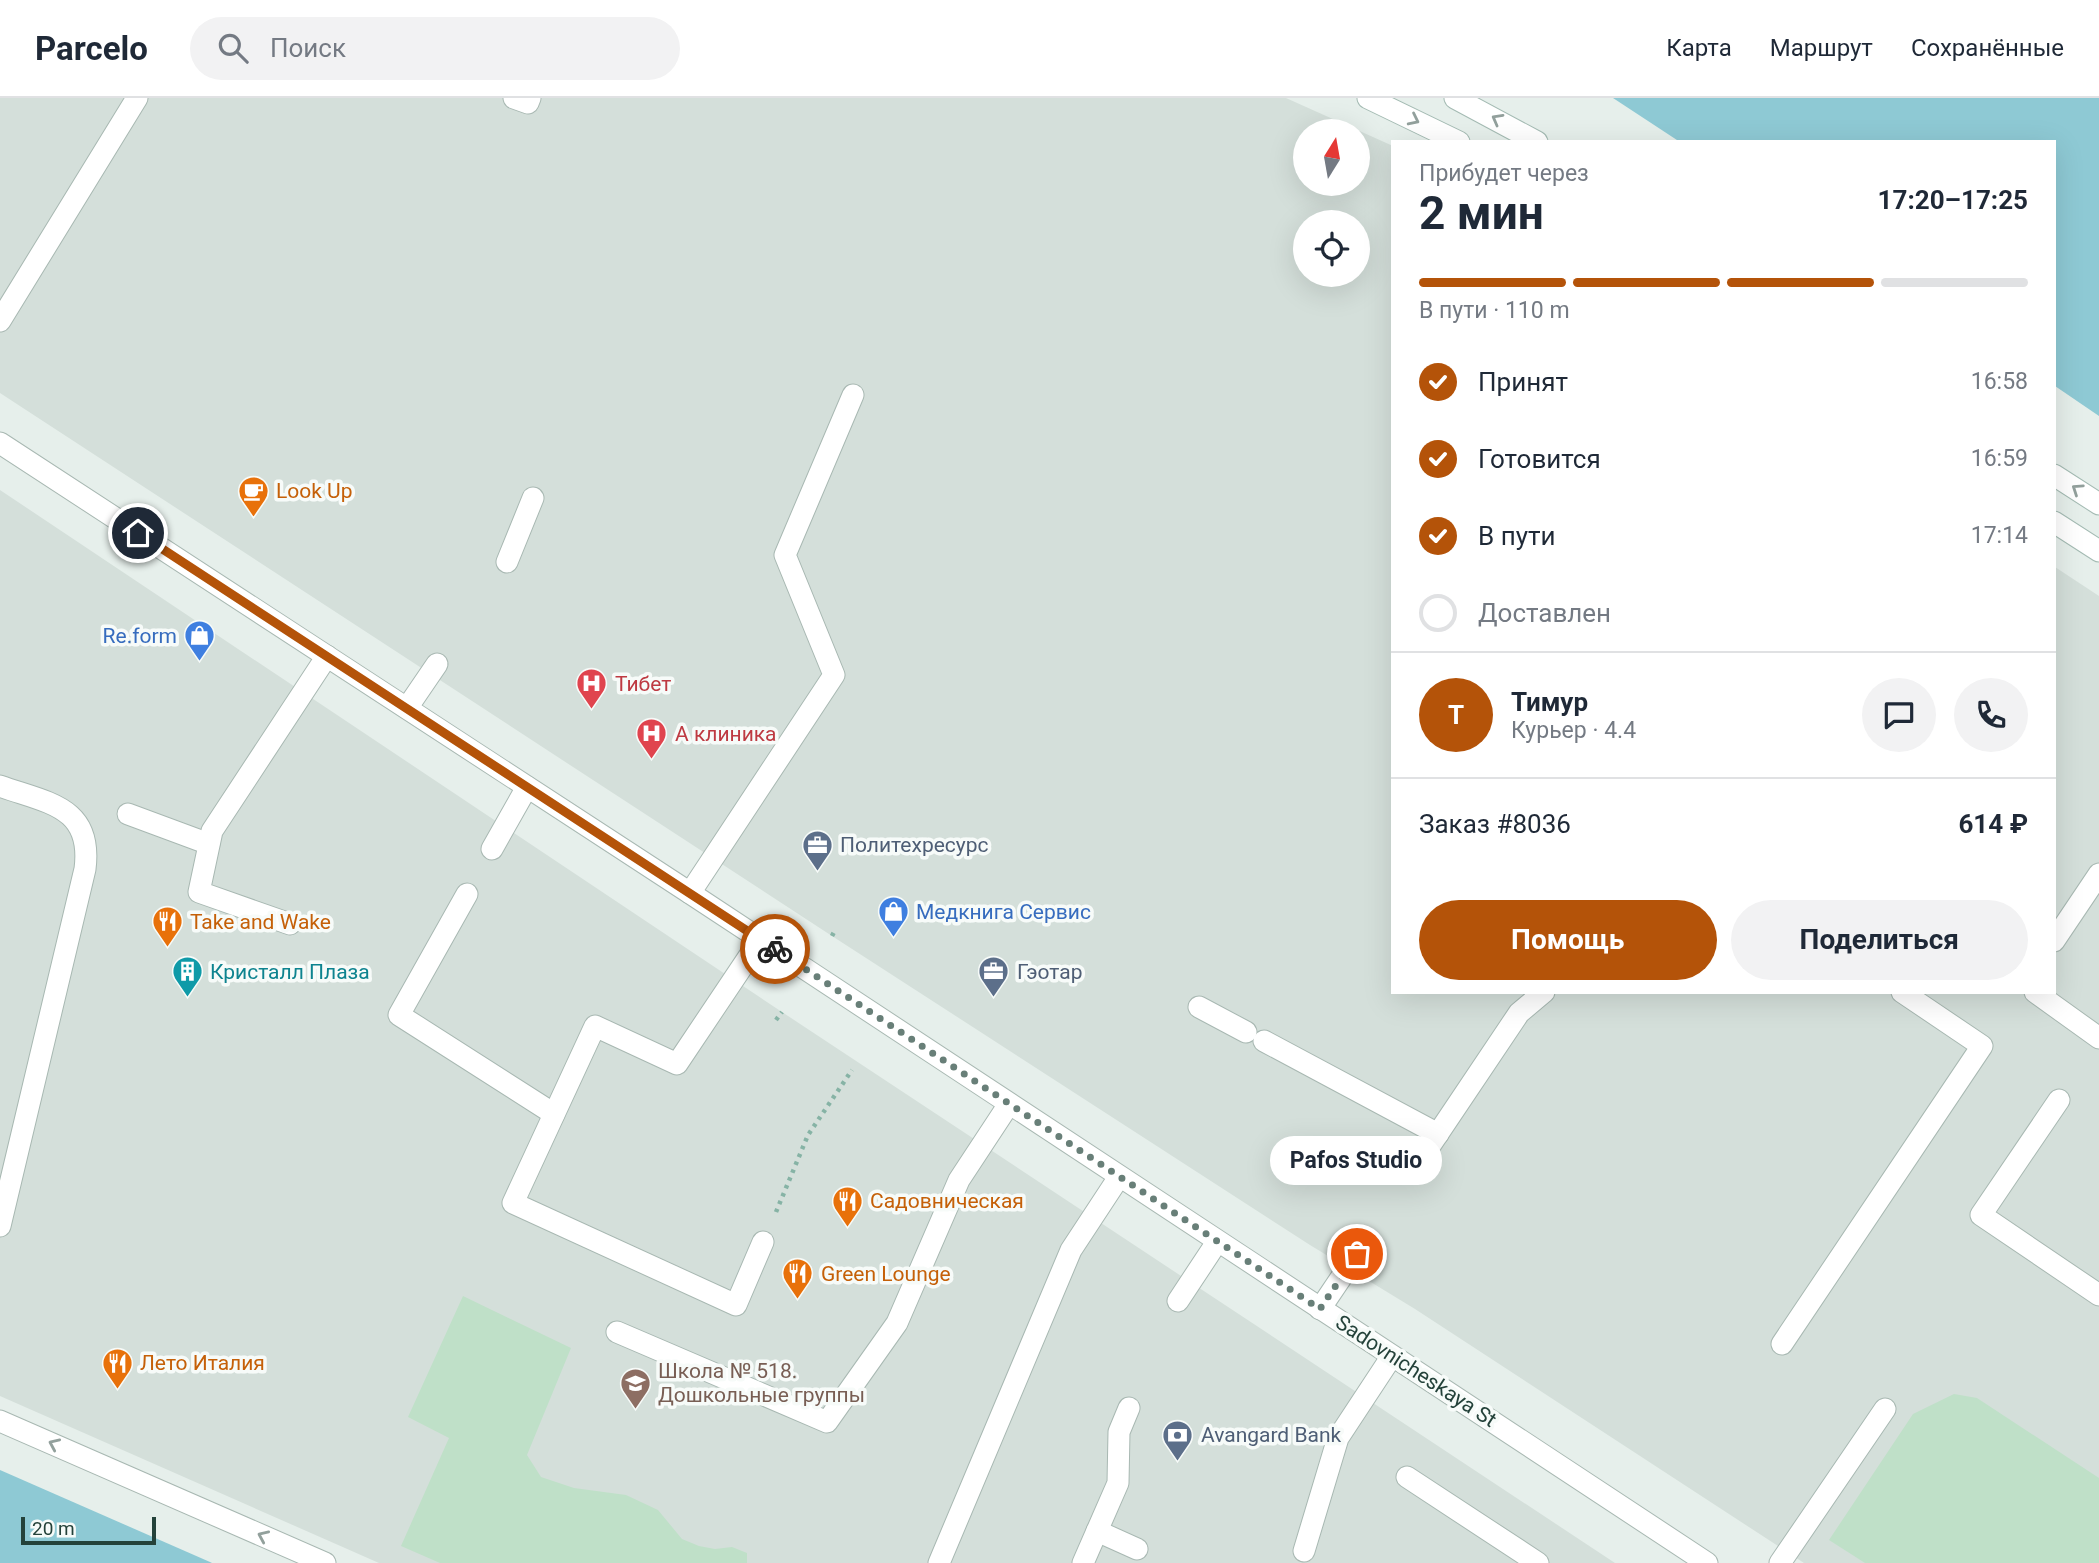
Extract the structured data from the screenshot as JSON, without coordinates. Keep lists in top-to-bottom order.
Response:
{
  "streets": {
    "street": ["Sadovnicheskaya St"]
  },
  "places": {
    "cafe": ["Look Up"],
    "shop": ["Re.form", "Медкнига Сервис"],
    "hospital": ["Тибет", "А клиника"],
    "office": ["Политехресурс", "Гэотар"],
    "restaurant": [
      "Take and Wake",
      "Садовническая",
      "Green Lounge",
      "Лето Италия"
    ],
    "building": ["Кристалл Плаза"],
    "other": ["Pafos Studio"],
    "school or university": ["Школа № 518. Дошкольные группы"],
    "bank": ["Avangard Bank"]
  },
  "scale_bar": "20 m",
  "north": "top",
  "page": {
    "header": "Parcelo",
    "search": "Поиск",
    "nav": ["Карта", "Маршрут", "Сохранённые"],
    "heading": ["2 мин", "Прибудет через", "17:20–17:25"],
    "panel": [
      "Тимур",
      "Курьер · 4.4",
      "Заказ #8036",
      "614 ₽"
    ],
    "bar": "В пути · 110 m",
    "list": [
      ["Принят", "16:58"],
      ["Готовится", "16:59"],
      ["В пути", "17:14"],
      "Доставлен"
    ],
    "round": "Т",
    "buttons": ["Помощь", "Поделиться"],
    "bubble": "Pafos Studio",
    "scale": "20 m"
  }
}
